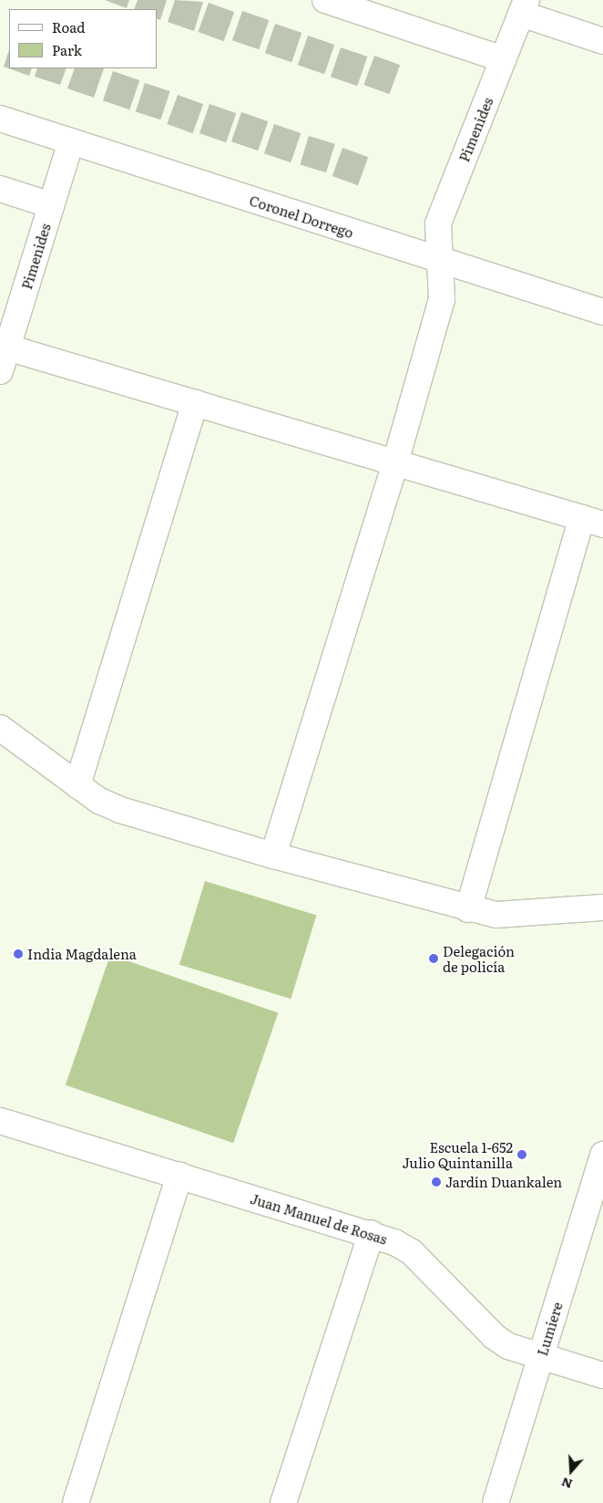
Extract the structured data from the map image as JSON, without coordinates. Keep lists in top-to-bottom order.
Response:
{
  "streets": {
    "street": [
      "Pimenides",
      "Coronel Dorrego",
      "Juan Manuel de Rosas",
      "Lumiere"
    ]
  },
  "crossings": [
    ["Pimenides", "Coronel Dorrego"],
    ["Juan Manuel de Rosas", "Lumiere"]
  ],
  "places": [
    "India Magdalena",
    "Delegación de policía",
    "Escuela 1-652 Julio Quintanilla",
    "Jardín Duankalen"
  ],
  "legend": ["Road", "Park"],
  "north": "bottom"
}
